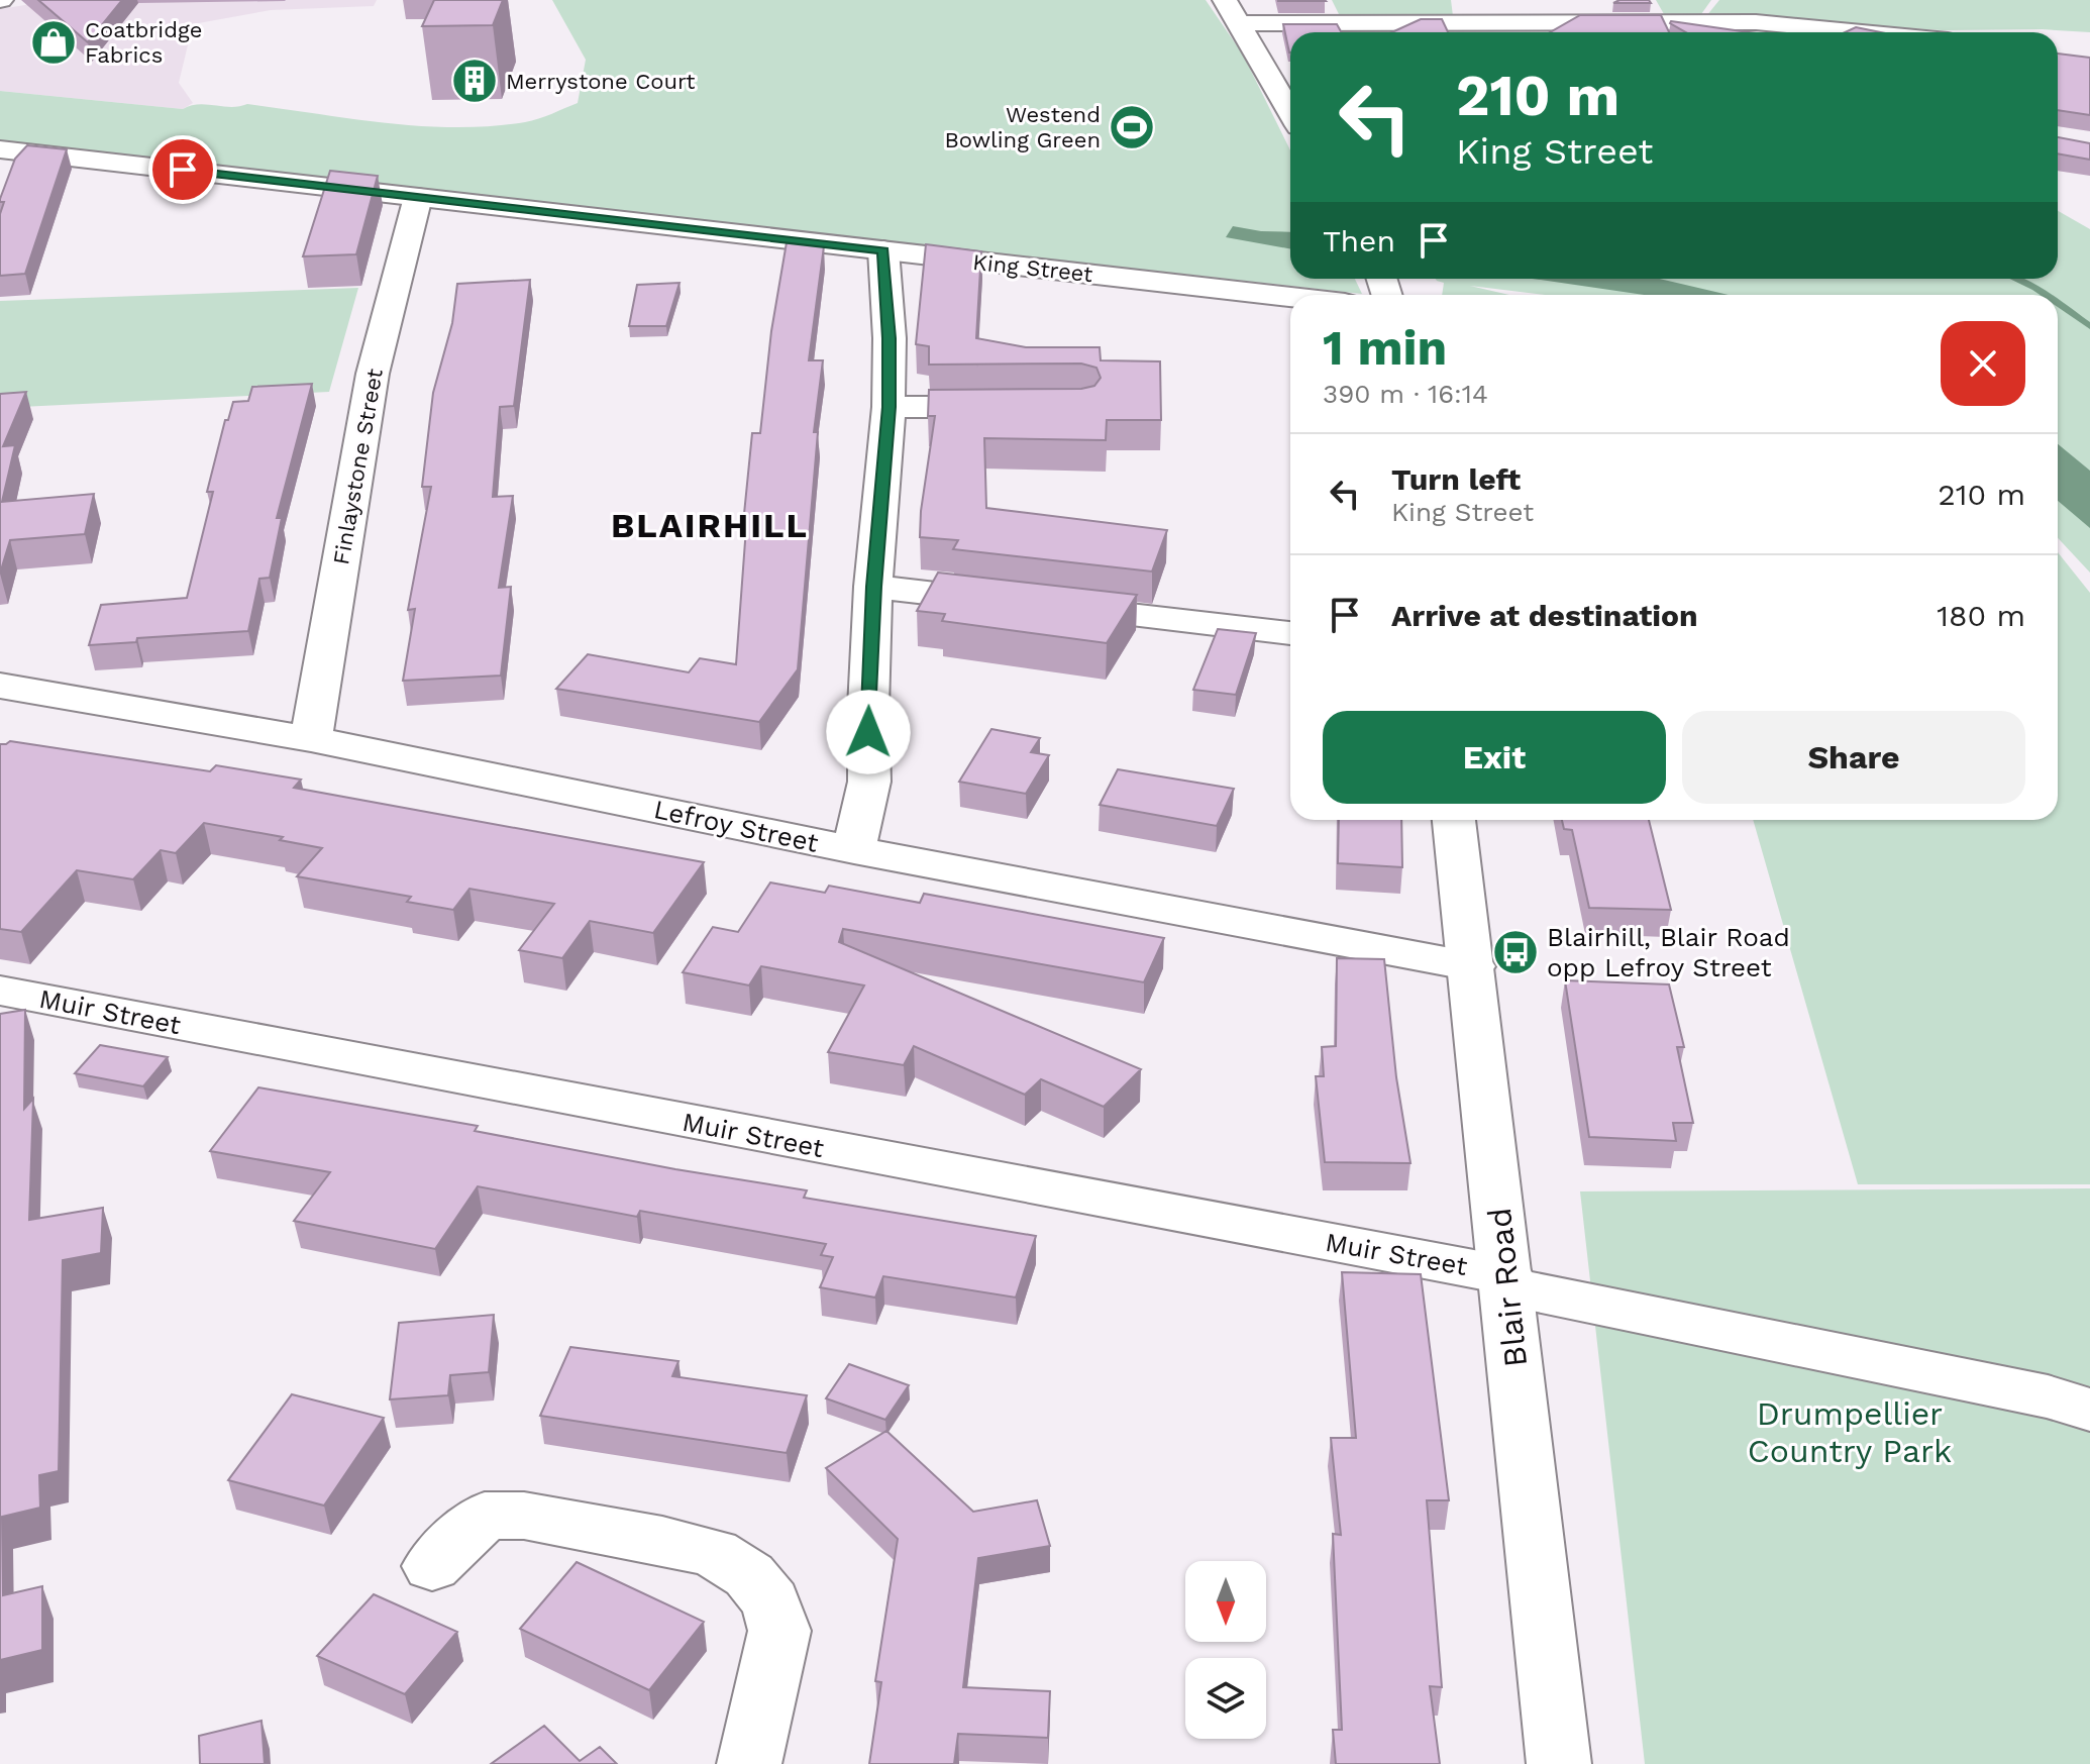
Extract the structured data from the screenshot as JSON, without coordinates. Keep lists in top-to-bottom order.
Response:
{
  "streets": {
    "street": [
      "King Street",
      "Finlaystone Street",
      "Lefroy Street",
      "Muir Street",
      "Blair Road"
    ]
  },
  "crossings": [
    ["King Street", "Finlaystone Street"],
    ["Finlaystone Street", "Lefroy Street"],
    ["Lefroy Street", "Blair Road"],
    ["Muir Street", "Blair Road"]
  ],
  "districts": ["BLAIRHILL"],
  "parks": ["Drumpellier Country Park"],
  "places": {
    "shop": ["Coatbridge Fabrics"],
    "building": ["Merrystone Court"],
    "sports": ["Westend Bowling Green"],
    "bus stop": ["Blairhill, Blair Road opp Lefroy Street"]
  },
  "north": "bottom",
  "page": {
    "turn": ["210 m", "King Street"],
    "then": "Then",
    "heading": ["1 min", "390 m · 16:14"],
    "list": [
      {
        "name": "Turn left",
        "note": "King Street",
        "value": "210 m"
      },
      {
        "name": "Arrive at destination",
        "value": "180 m"
      }
    ],
    "buttons": ["Exit", "Share"]
  }
}
